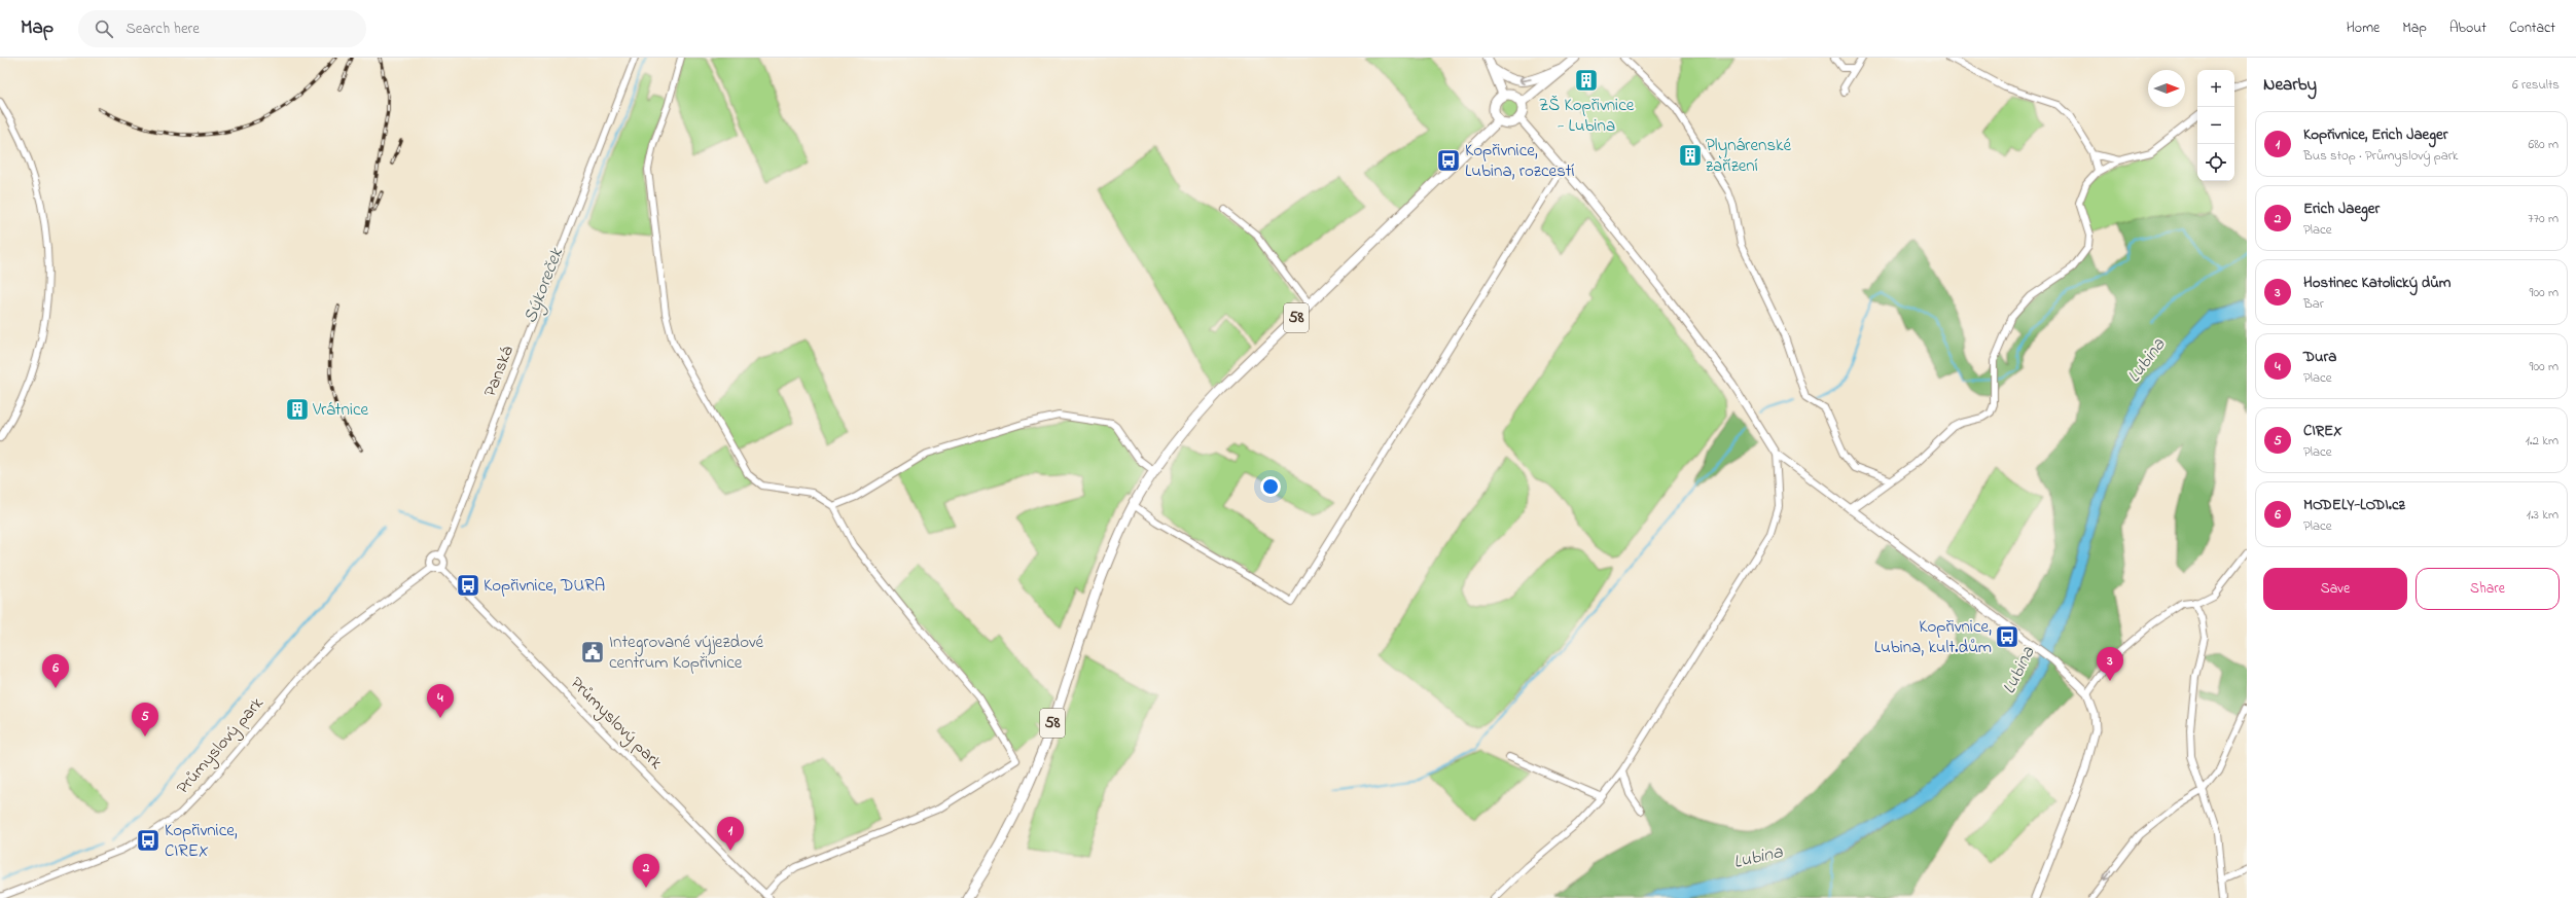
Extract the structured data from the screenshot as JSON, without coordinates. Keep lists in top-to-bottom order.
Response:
{
  "streets": {
    "main road": ["58"],
    "street": ["Panská", "Průmyslový park"]
  },
  "crossings": [
    ["Panská", "Průmyslový park"]
  ],
  "water": ["Sýkoreček", "Lubina"],
  "places": {
    "building": ["ZŠ Kopřivnice - Lubina", "Plynárenské zařízení", "Vrátnice"],
    "bus stop": [
      "Kopřivnice, Lubina, rozcestí",
      "Kopřivnice, DURA",
      "Kopřivnice, Lubina, kult.dům",
      "Kopřivnice, CIREX"
    ],
    "public building": ["Integrované výjezdové centrum Kopřivnice"]
  },
  "north": "right",
  "page": {
    "header": "Map",
    "search": "Search here",
    "nav": [
      "Home",
      "Map",
      "About",
      "Contact"
    ],
    "heading": ["Nearby", "6 results"],
    "map_buttons": ["+", "−"],
    "list": [
      {
        "mark": "1",
        "name": "Kopřivnice, Erich Jaeger",
        "note": "Bus stop · Průmyslový park",
        "value": "680 m"
      },
      {
        "mark": "2",
        "name": "Erich Jaeger",
        "note": "Place",
        "value": "770 m"
      },
      {
        "mark": "3",
        "name": "Hostinec Katolický dům",
        "note": "Bar",
        "value": "900 m"
      },
      {
        "mark": "4",
        "name": "Dura",
        "note": "Place",
        "value": "900 m"
      },
      {
        "mark": "5",
        "name": "CIREX",
        "note": "Place",
        "value": "1.2 km"
      },
      {
        "mark": "6",
        "name": "MODELY-LODI.cz",
        "note": "Place",
        "value": "1.3 km"
      }
    ],
    "buttons": ["Save", "Share"],
    "pins": [
      "3",
      "6",
      "4",
      "5",
      "1",
      "2"
    ]
  }
}
